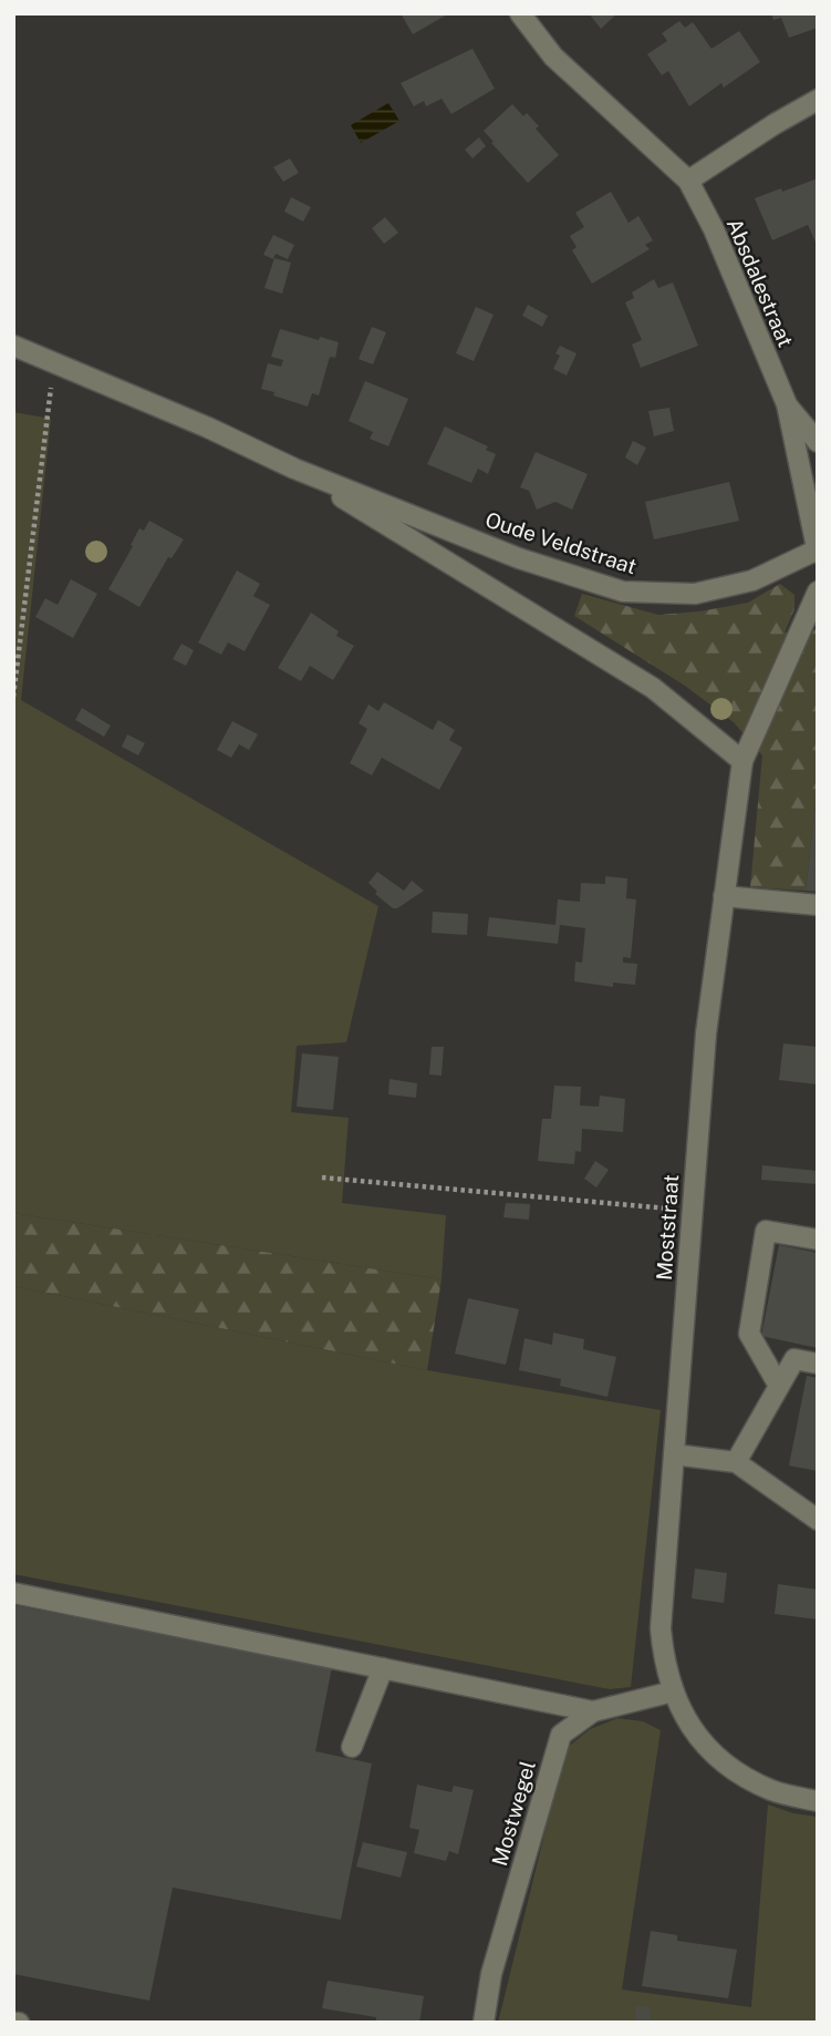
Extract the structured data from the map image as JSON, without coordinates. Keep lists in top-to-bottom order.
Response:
{
  "streets": {
    "street": [
      "Absdalestraat",
      "Oude Veldstraat",
      "Moststraat",
      "Mostwegel"
    ]
  },
  "crossings": [
    ["Absdalestraat", "Oude Veldstraat"],
    ["Oude Veldstraat", "Moststraat"],
    ["Moststraat", "Mostwegel"]
  ]
}
